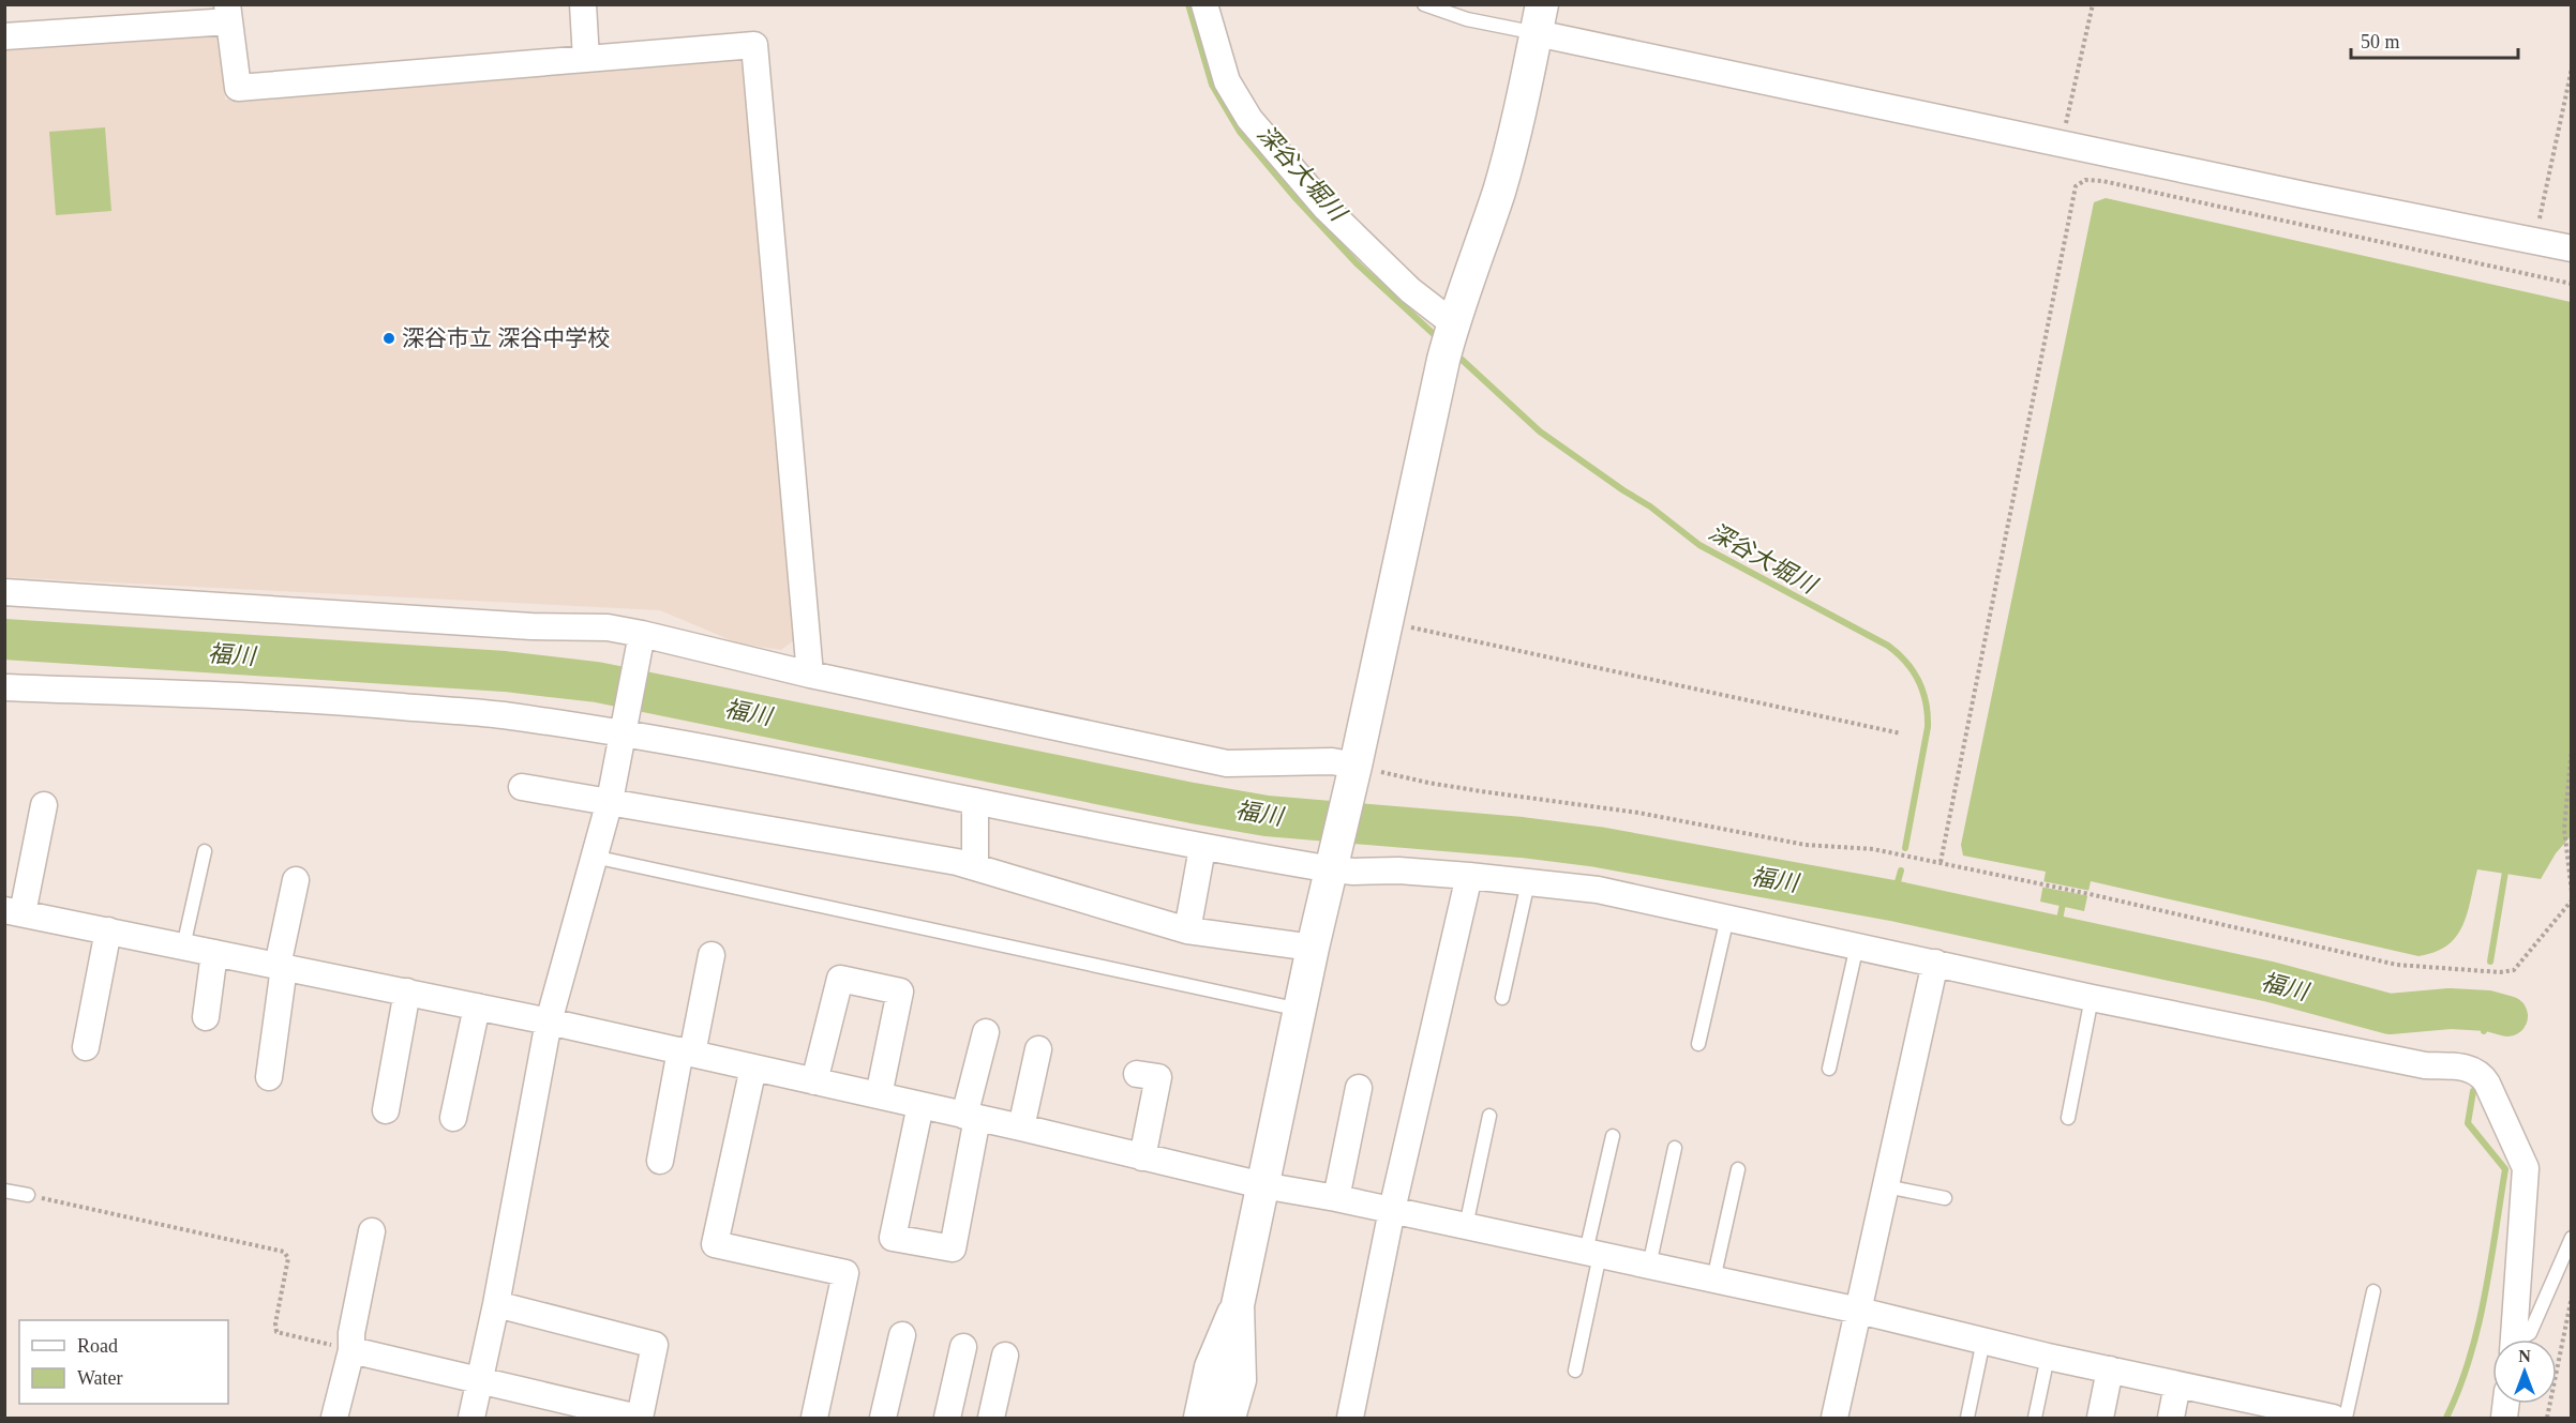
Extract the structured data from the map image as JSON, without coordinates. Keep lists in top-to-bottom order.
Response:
{
  "water": ["深谷大堀川", "福川"],
  "places": ["深谷市立 深谷中学校"],
  "legend": ["Road", "Water"],
  "scale_bar": "50 m",
  "north": "top"
}
